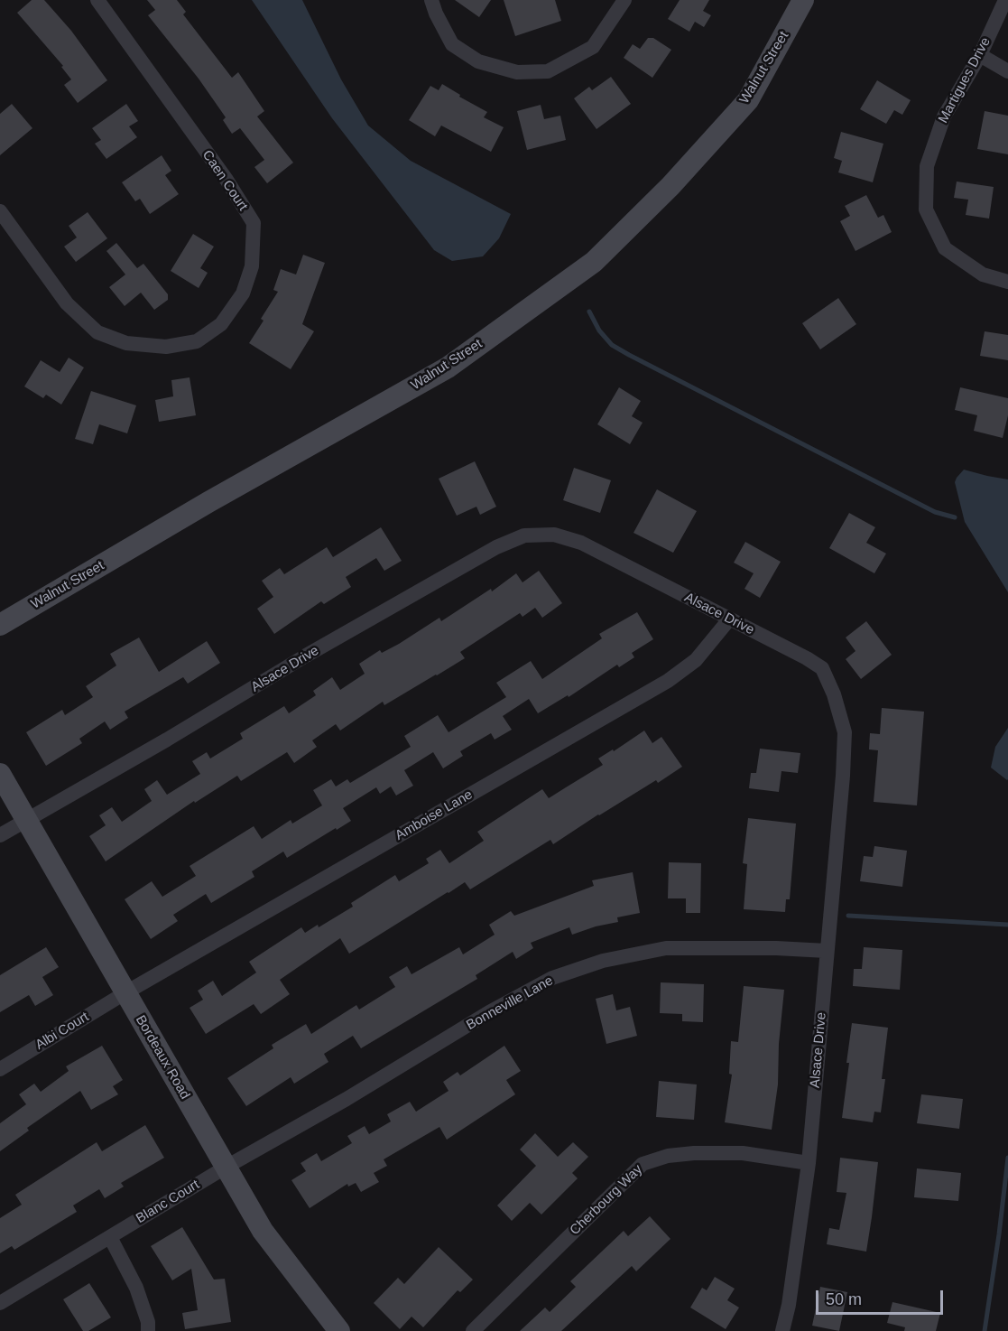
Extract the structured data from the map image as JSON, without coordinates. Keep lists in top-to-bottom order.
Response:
{
  "streets": {
    "street": [
      "Walnut Street",
      "Martigues Drive",
      "Caen Court",
      "Alsace Drive",
      "Amboise Lane",
      "Bonneville Lane",
      "Albi Court",
      "Bordeaux Road",
      "Cherbourg Way",
      "Blanc Court"
    ]
  },
  "crossings": [
    ["Alsace Drive", "Amboise Lane"],
    ["Alsace Drive", "Bonneville Lane"],
    ["Alsace Drive", "Bordeaux Road"],
    ["Alsace Drive", "Cherbourg Way"],
    ["Amboise Lane", "Albi Court"],
    ["Amboise Lane", "Bordeaux Road"],
    ["Bonneville Lane", "Bordeaux Road"],
    ["Bonneville Lane", "Blanc Court"],
    ["Albi Court", "Bordeaux Road"],
    ["Bordeaux Road", "Blanc Court"]
  ],
  "scale_bar": "50 m"
}
